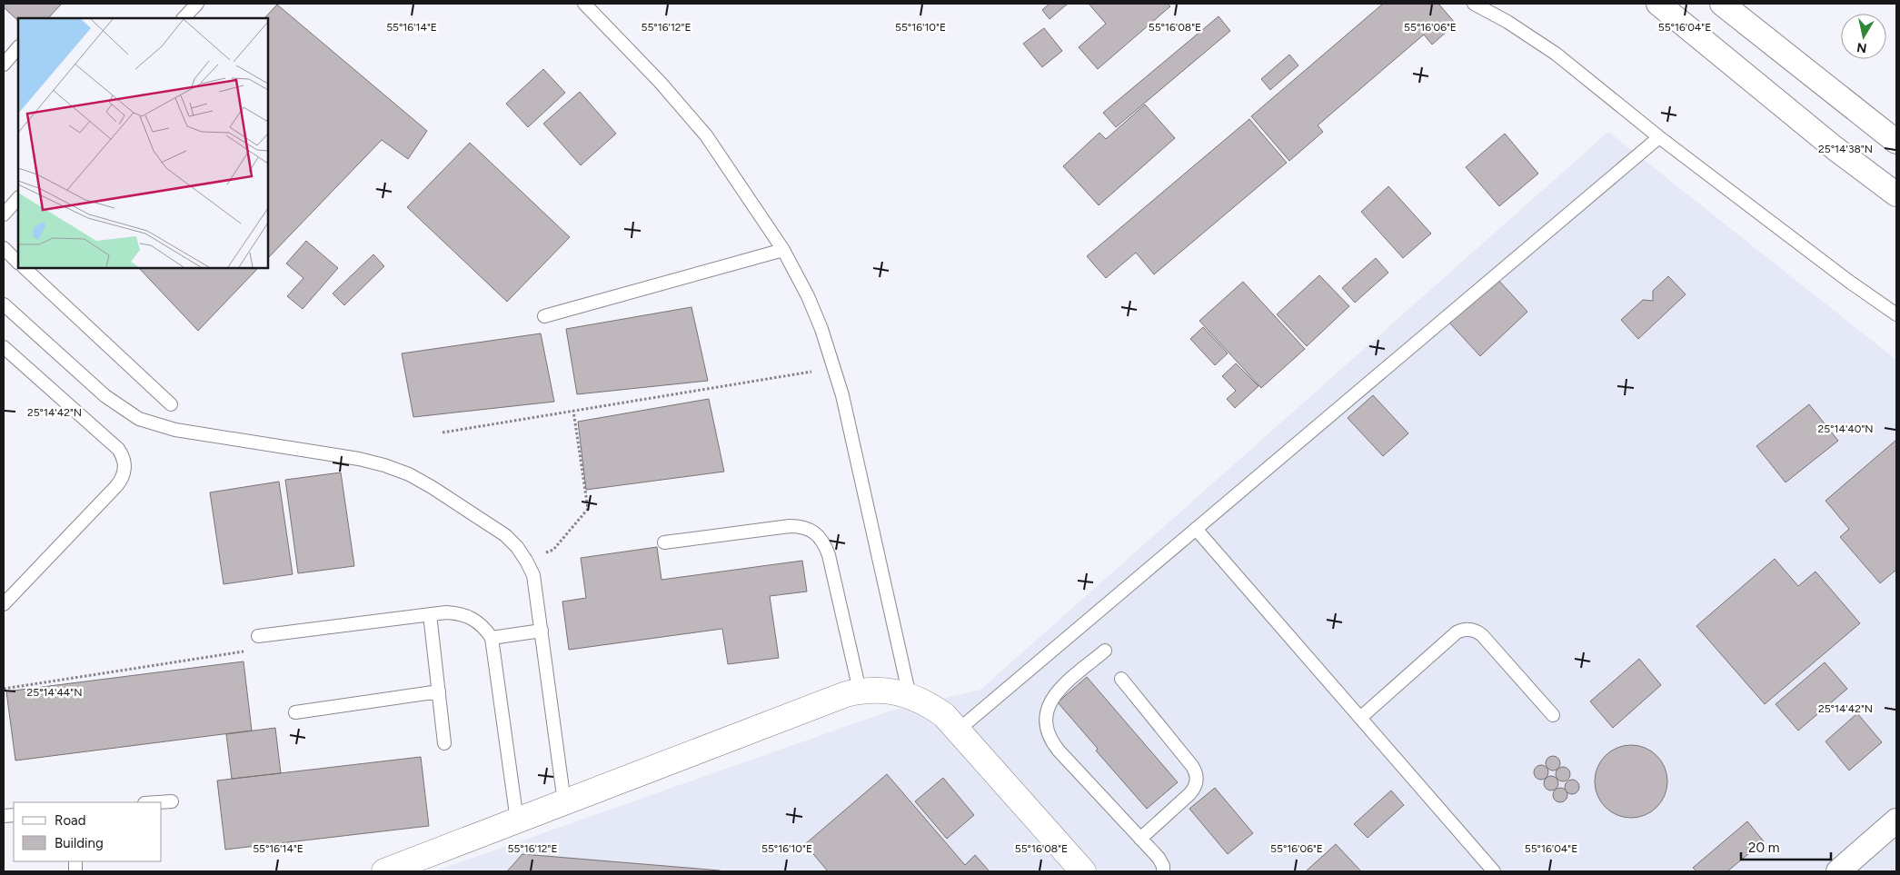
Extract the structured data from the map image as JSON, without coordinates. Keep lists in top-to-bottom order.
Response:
{
  "legend": ["Road", "Building"],
  "scale_bar": "20 m",
  "north": "bottom",
  "coordinates": [
    "55°16'08\"E",
    "55°16'06\"E",
    "55°16'14\"E",
    "55°16'12\"E",
    "55°16'10\"E",
    "55°16'04\"E",
    "25°14'38\"N",
    "25°14'42\"N",
    "25°14'40\"N",
    "25°14'44\"N"
  ]
}
